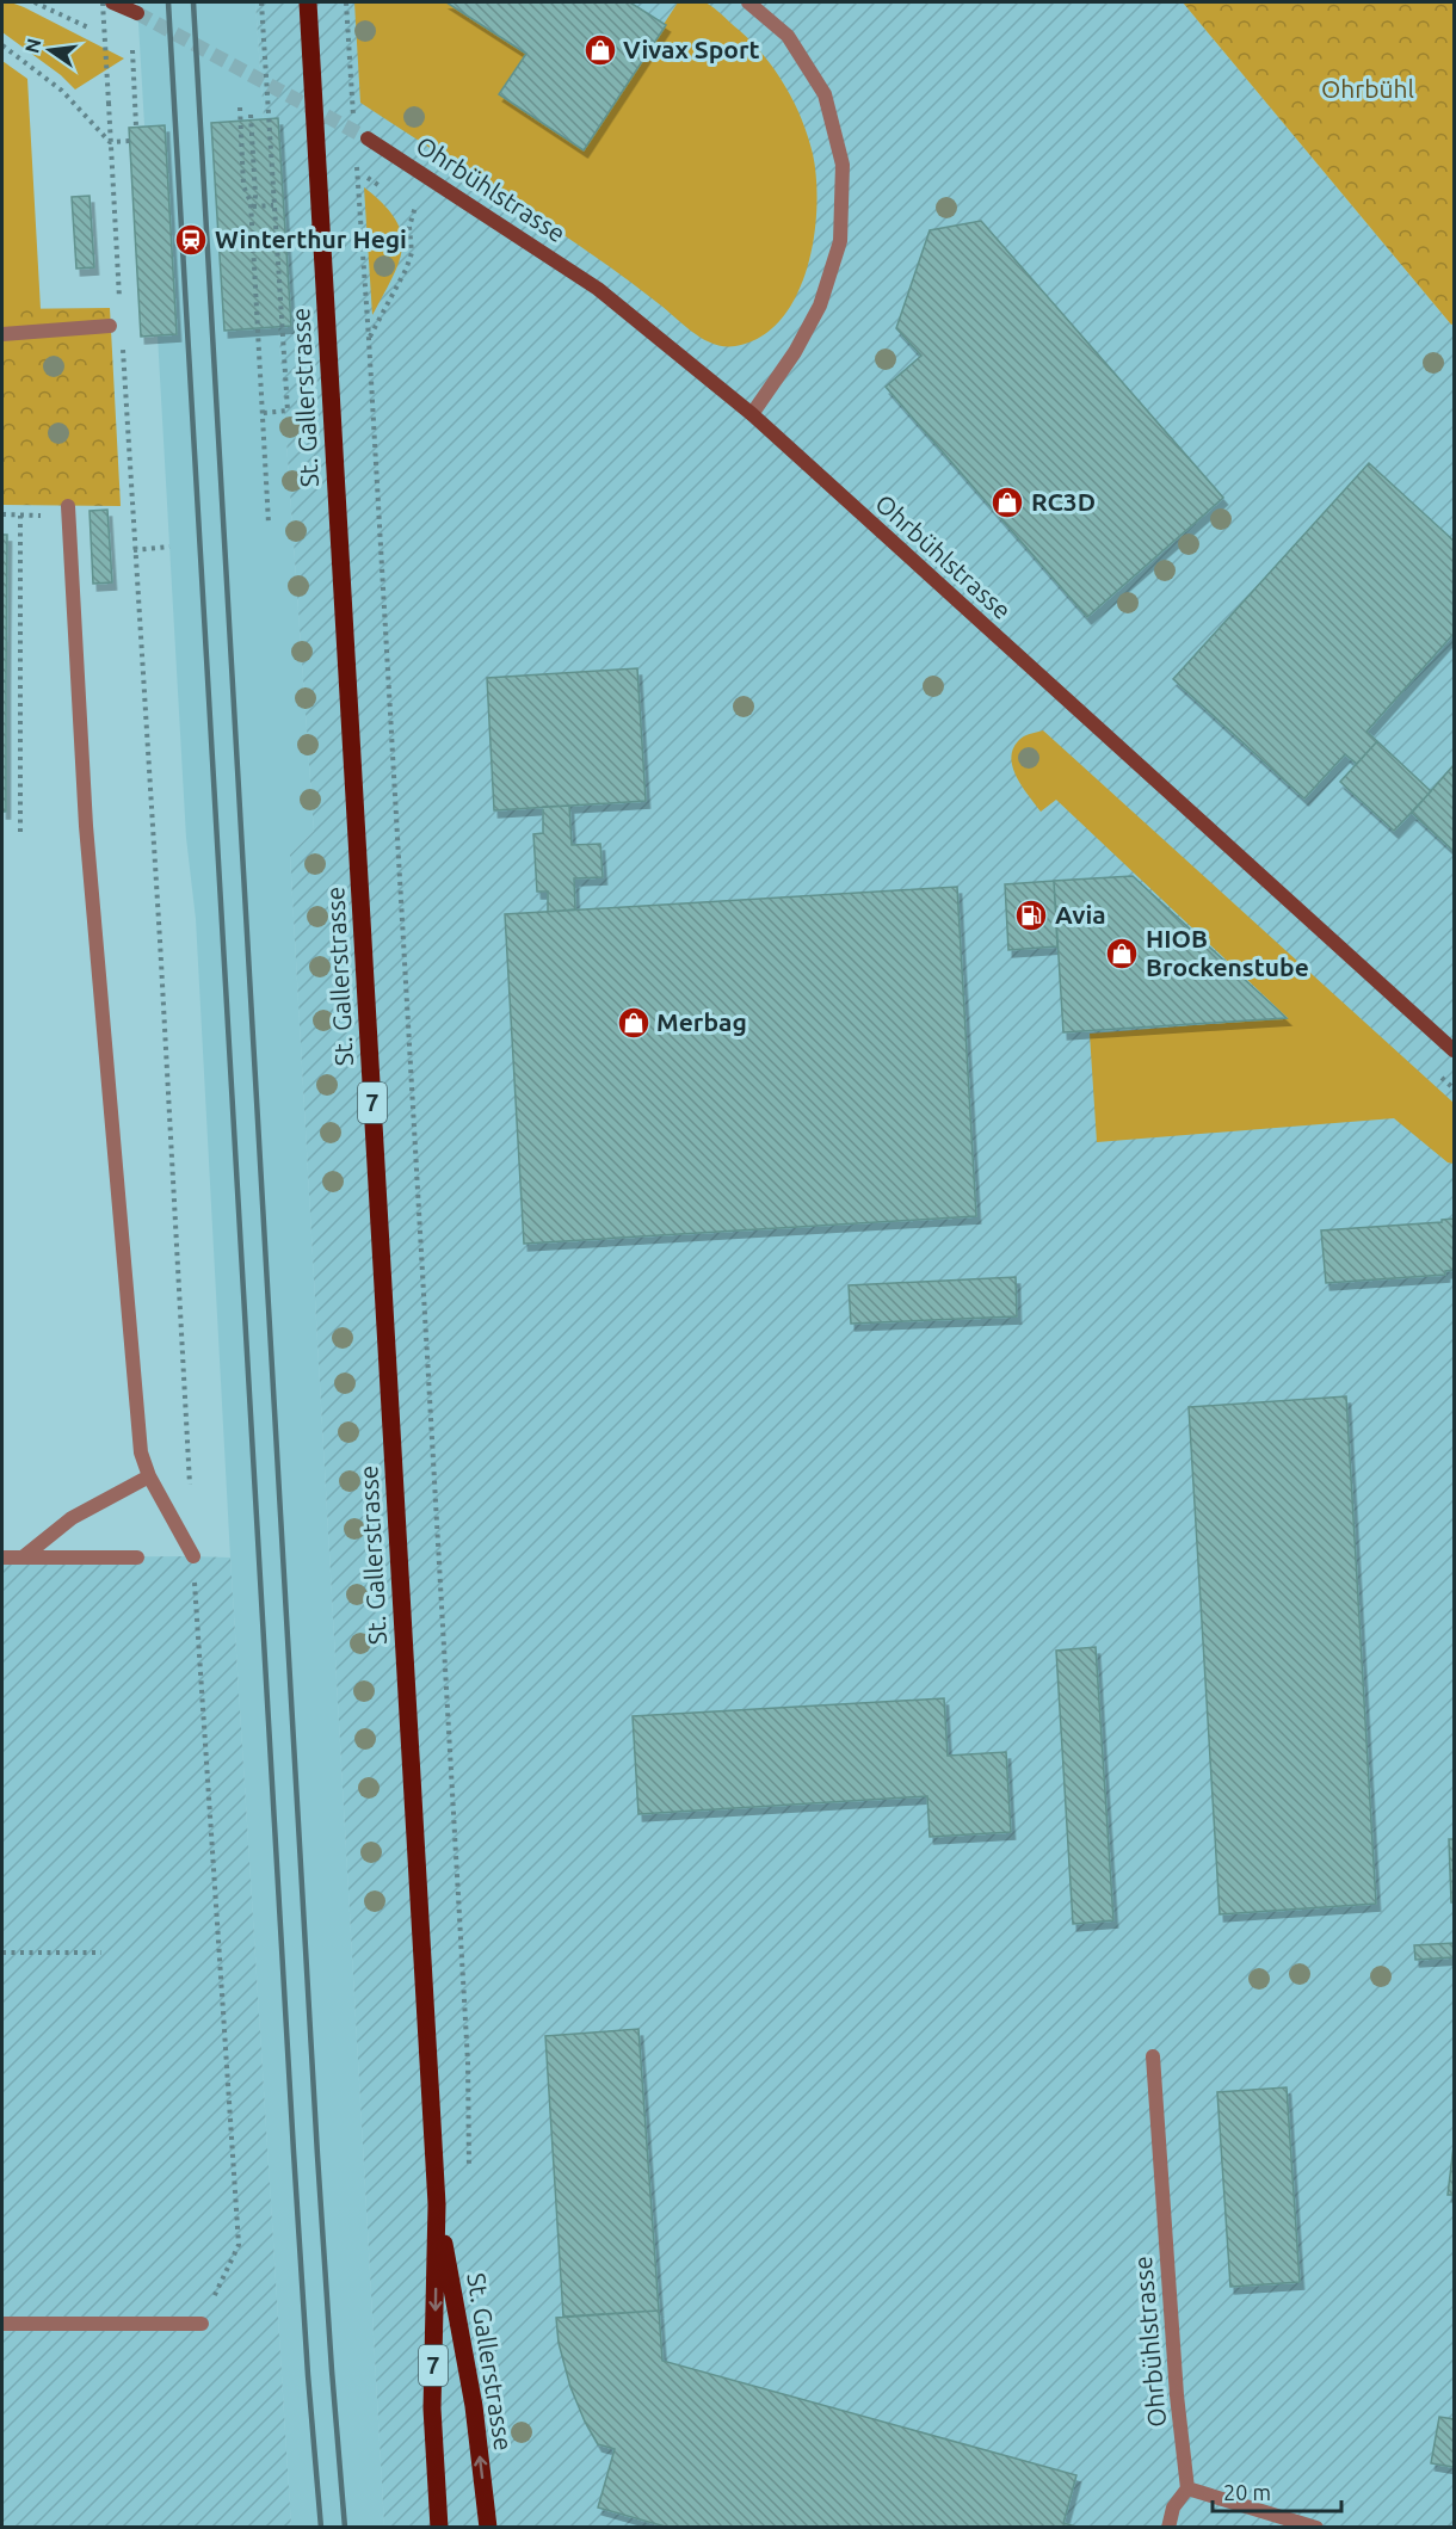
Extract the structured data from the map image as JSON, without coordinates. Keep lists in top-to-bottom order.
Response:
{
  "streets": {
    "main road": ["St. Gallerstrasse", "7"],
    "street": ["Ohrbühlstrasse"]
  },
  "parks": ["Ohrbühl"],
  "places": {
    "shop": [
      "Vivax Sport",
      "RC3D",
      "HIOB Brockenstube",
      "Merbag"
    ],
    "station": ["Winterthur Hegi"],
    "fuel station": ["Avia"]
  },
  "scale_bar": "20 m",
  "north": "left"
}
